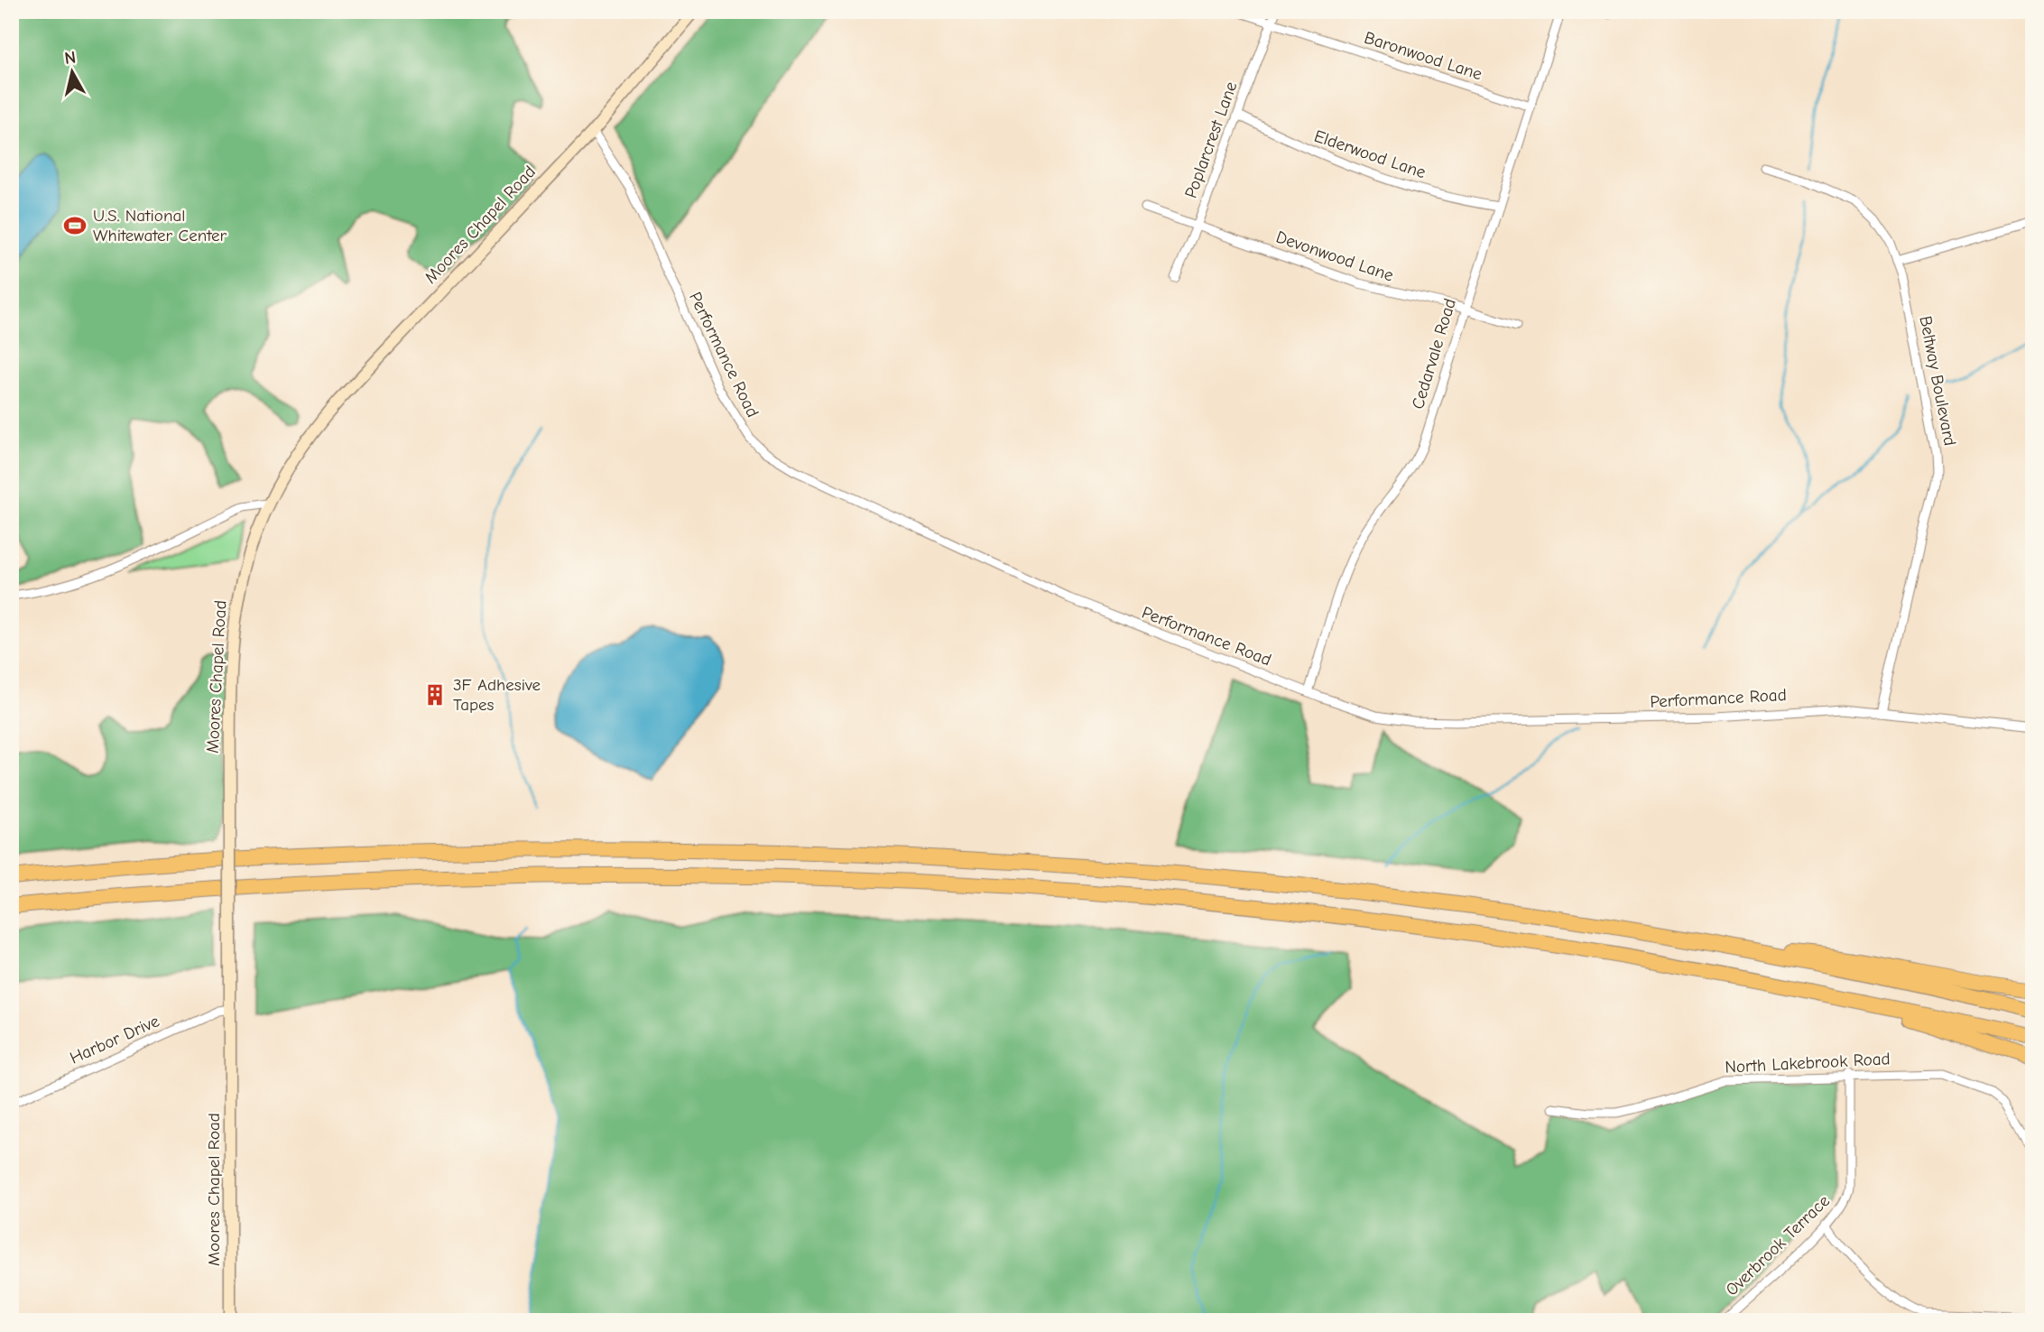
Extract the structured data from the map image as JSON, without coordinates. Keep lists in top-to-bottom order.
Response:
{
  "streets": {
    "main road": ["Moores Chapel Road"],
    "street": [
      "Baronwood Lane",
      "Poplarcrest Lane",
      "Elderwood Lane",
      "Devonwood Lane",
      "Cedarvale Road",
      "Performance Road",
      "Beltway Boulevard",
      "Harbor Drive",
      "North Lakebrook Road",
      "Overbrook Terrace"
    ]
  },
  "crossings": [
    ["Baronwood Lane", "Poplarcrest Lane"],
    ["Baronwood Lane", "Cedarvale Road"],
    ["Poplarcrest Lane", "Elderwood Lane"],
    ["Poplarcrest Lane", "Devonwood Lane"],
    ["Elderwood Lane", "Cedarvale Road"],
    ["Moores Chapel Road", "Performance Road"],
    ["Moores Chapel Road", "Harbor Drive"],
    ["Devonwood Lane", "Cedarvale Road"],
    ["Cedarvale Road", "Performance Road"],
    ["Performance Road", "Beltway Boulevard"],
    ["North Lakebrook Road", "Overbrook Terrace"]
  ],
  "places": {
    "sports": ["U.S. National Whitewater Center"],
    "building": ["3F Adhesive Tapes"]
  },
  "north": "top"
}
